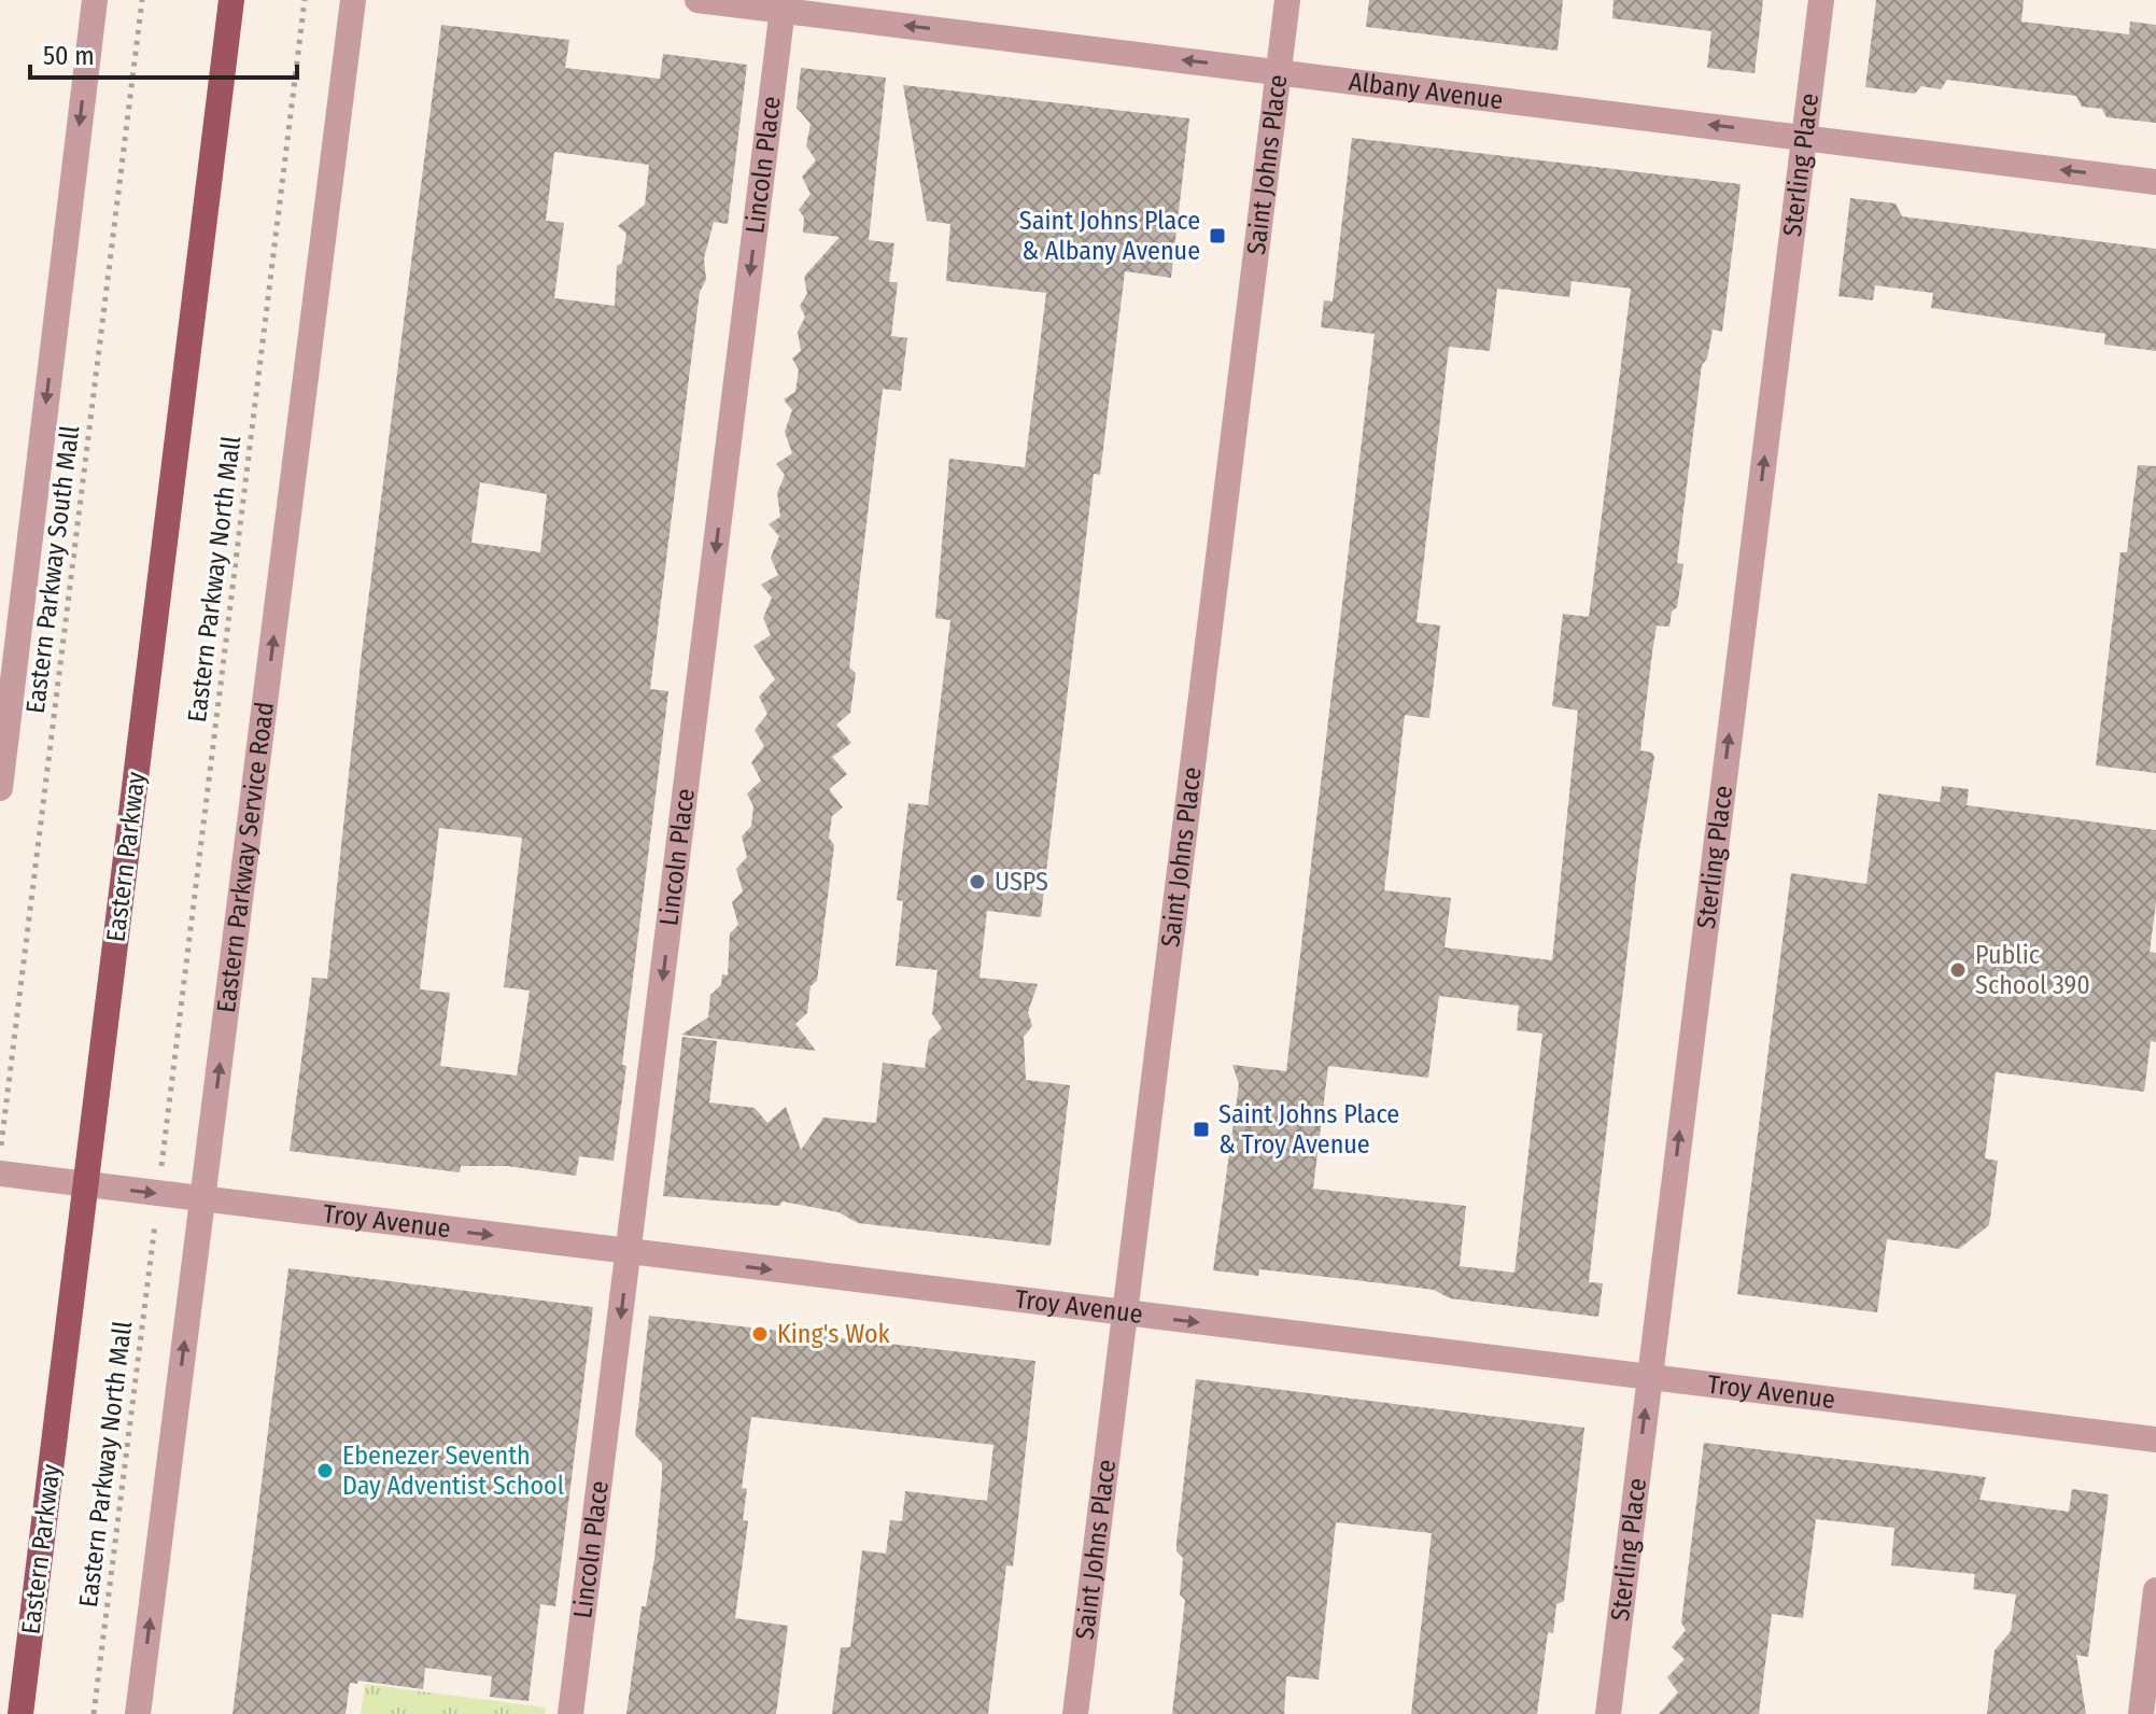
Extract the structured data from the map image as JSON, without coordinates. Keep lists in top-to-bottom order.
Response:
{
  "streets": {
    "main road": ["Eastern Parkway"],
    "street": [
      "Albany Avenue",
      "Lincoln Place",
      "Saint Johns Place",
      "Sterling Place",
      "Eastern Parkway Service Road",
      "Troy Avenue"
    ],
    "path": ["Eastern Parkway South Mall", "Eastern Parkway North Mall"]
  },
  "crossings": [
    ["Albany Avenue", "Lincoln Place"],
    ["Albany Avenue", "Saint Johns Place"],
    ["Albany Avenue", "Sterling Place"],
    ["Lincoln Place", "Troy Avenue"],
    ["Saint Johns Place", "Troy Avenue"],
    ["Sterling Place", "Troy Avenue"],
    ["Eastern Parkway", "Troy Avenue"],
    ["Eastern Parkway Service Road", "Troy Avenue"]
  ],
  "one_way": [
    "Albany Avenue",
    "Lincoln Place",
    "Sterling Place",
    "Eastern Parkway Service Road",
    "Troy Avenue"
  ],
  "places": {
    "transit": ["Saint Johns Place & Albany Avenue", "Saint Johns Place & Troy Avenue"],
    "other": [
      "USPS",
      "Public School 390",
      "King's Wok",
      "Ebenezer Seventh Day Adventist School"
    ]
  },
  "scale_bar": "50 m"
}
